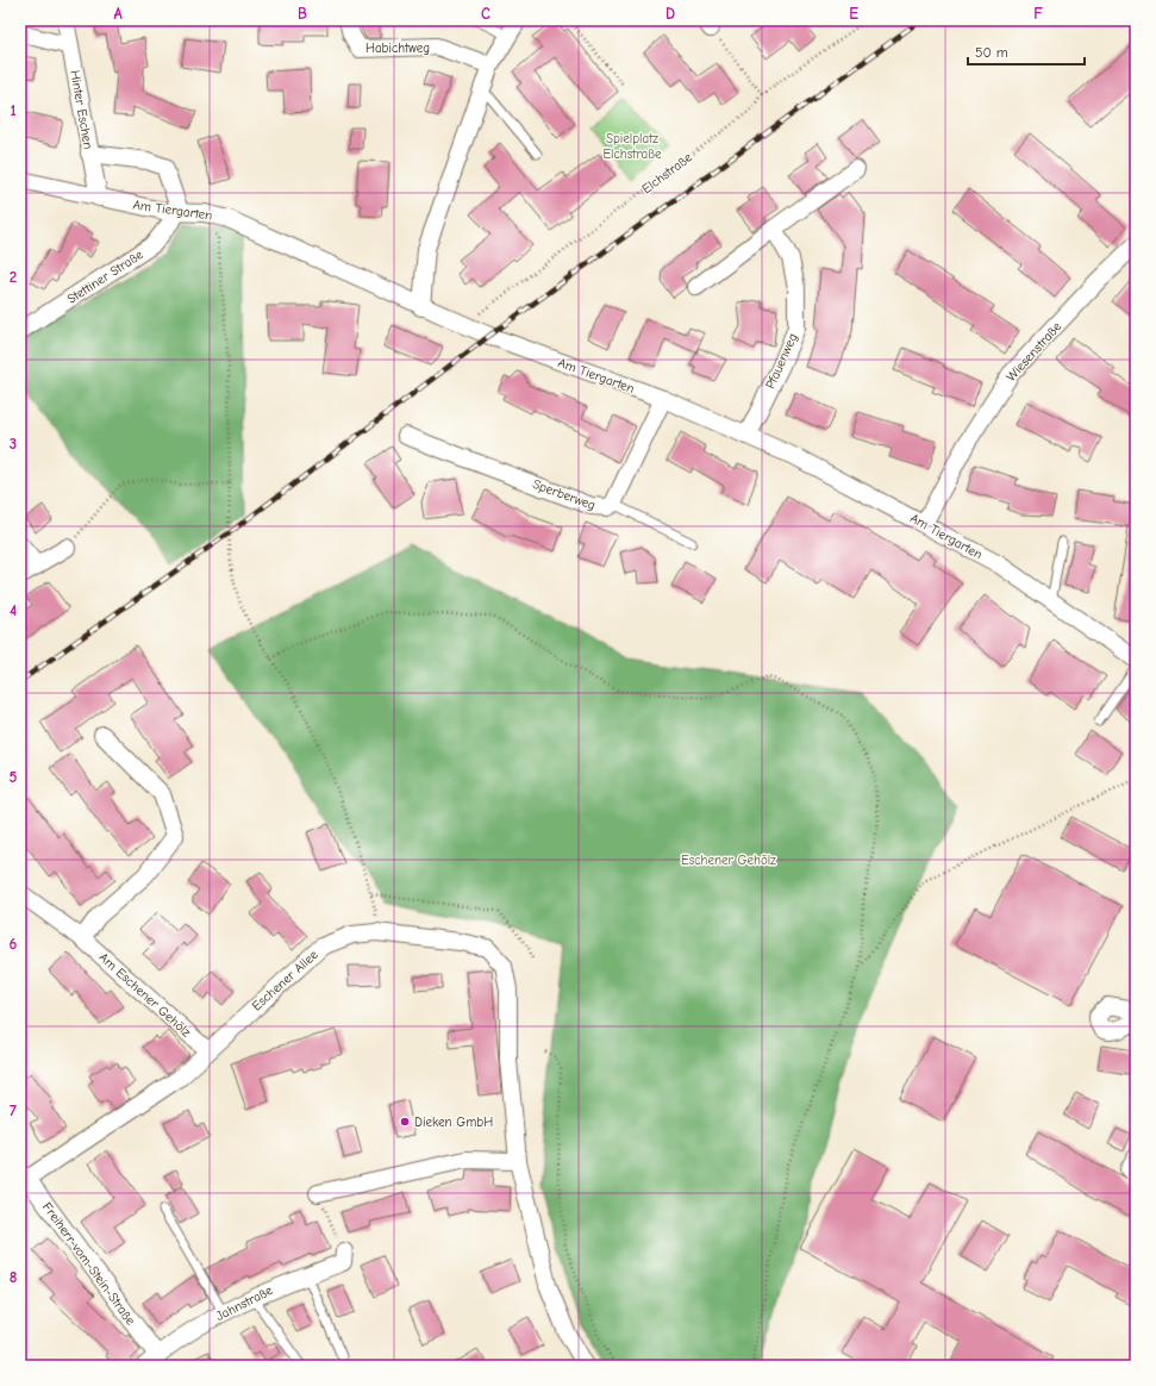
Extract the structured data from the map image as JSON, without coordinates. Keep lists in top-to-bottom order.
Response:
{
  "streets": {
    "street": [
      "Habichtweg",
      "Hinter Eschen",
      "Am Tiergarten",
      "Stettiner Straße",
      "Wiesenstraße",
      "Pfauenweg",
      "Sperberweg",
      "Eschener Allee",
      "Am Eschener Gehölz",
      "Freiherr-vom-Stein-Straße",
      "Jahnstraße"
    ],
    "path": ["Elchstraße"]
  },
  "crossings": [
    ["Hinter Eschen", "Am Tiergarten"],
    ["Elchstraße", "Am Tiergarten"],
    ["Am Tiergarten", "Stettiner Straße"],
    ["Am Tiergarten", "Wiesenstraße"],
    ["Am Tiergarten", "Pfauenweg"],
    ["Am Tiergarten", "Sperberweg"],
    ["Eschener Allee", "Am Eschener Gehölz"],
    ["Eschener Allee", "Freiherr-vom-Stein-Straße"],
    ["Freiherr-vom-Stein-Straße", "Jahnstraße"]
  ],
  "parks": ["Spielplatz Elchstraße", "Eschener Gehölz"],
  "places": ["Dieken GmbH"],
  "scale_bar": "50 m",
  "grid": {
    "columns": [
      "A",
      "B",
      "C",
      "D",
      "E",
      "F"
    ],
    "rows": [
      "1",
      "2",
      "3",
      "4",
      "5",
      "6",
      "7",
      "8"
    ]
  }
}
